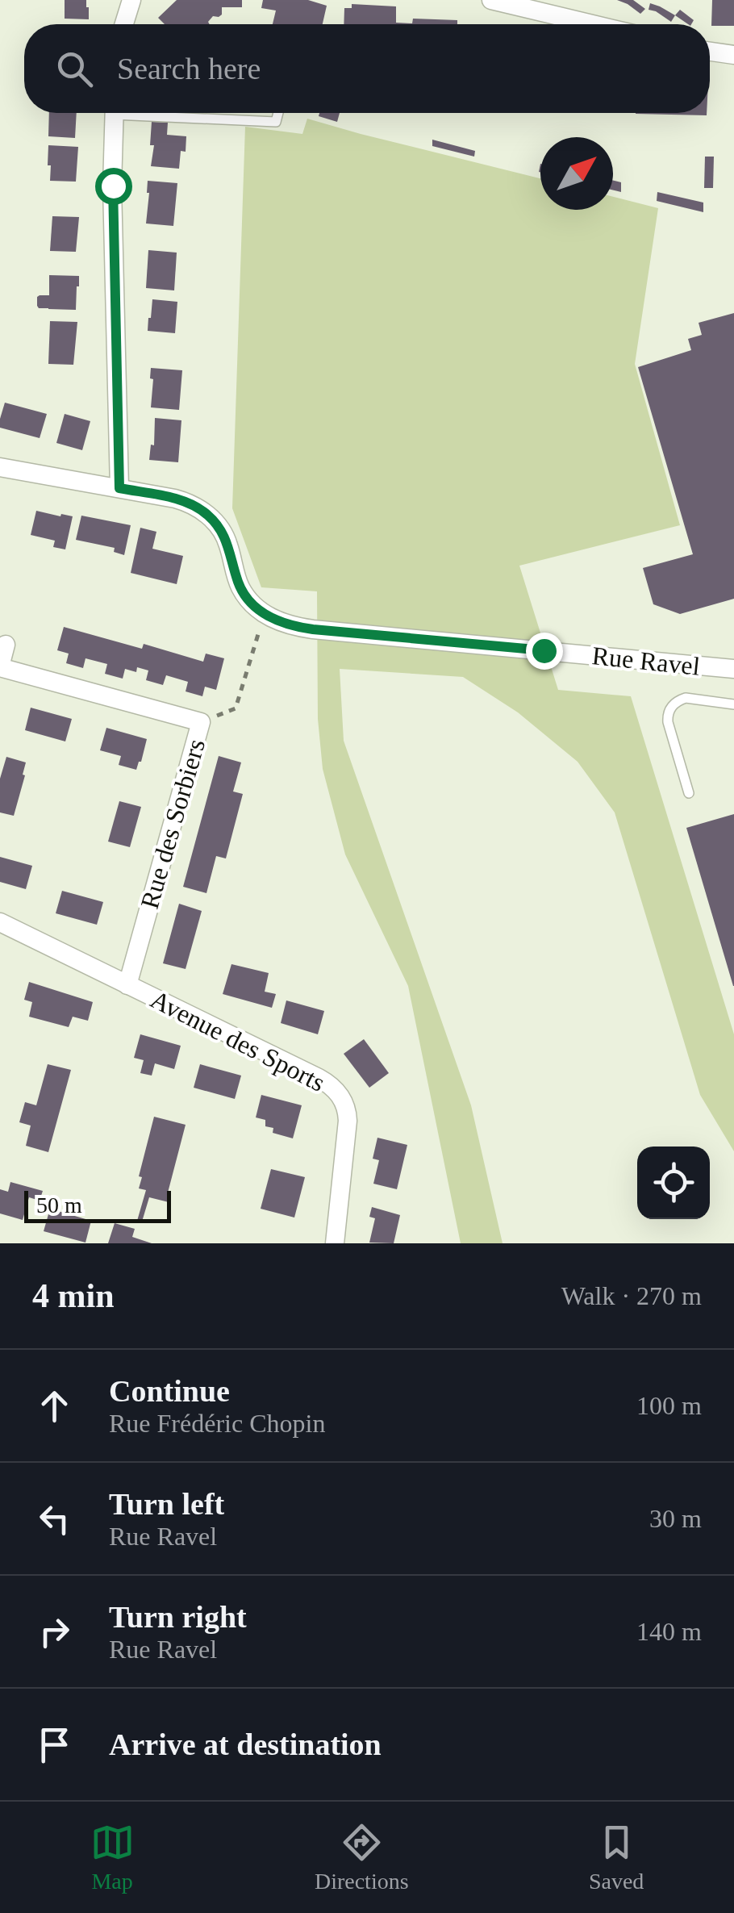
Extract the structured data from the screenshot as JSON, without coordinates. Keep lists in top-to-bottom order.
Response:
{
  "streets": {
    "street": ["Rue Ravel", "Rue des Sorbiers", "Avenue des Sports"]
  },
  "crossings": [
    ["Rue des Sorbiers", "Avenue des Sports"]
  ],
  "scale_bar": "50 m",
  "north": "top right",
  "page": {
    "search": "Search here",
    "scale": "50 m",
    "heading": ["4 min", "Walk · 270 m"],
    "list": [
      ["Continue", "Rue Frédéric Chopin", "100 m"],
      ["Turn left", "Rue Ravel", "30 m"],
      ["Turn right", "Rue Ravel", "140 m"],
      "Arrive at destination"
    ],
    "nav": ["Map", "Directions", "Saved"]
  }
}
